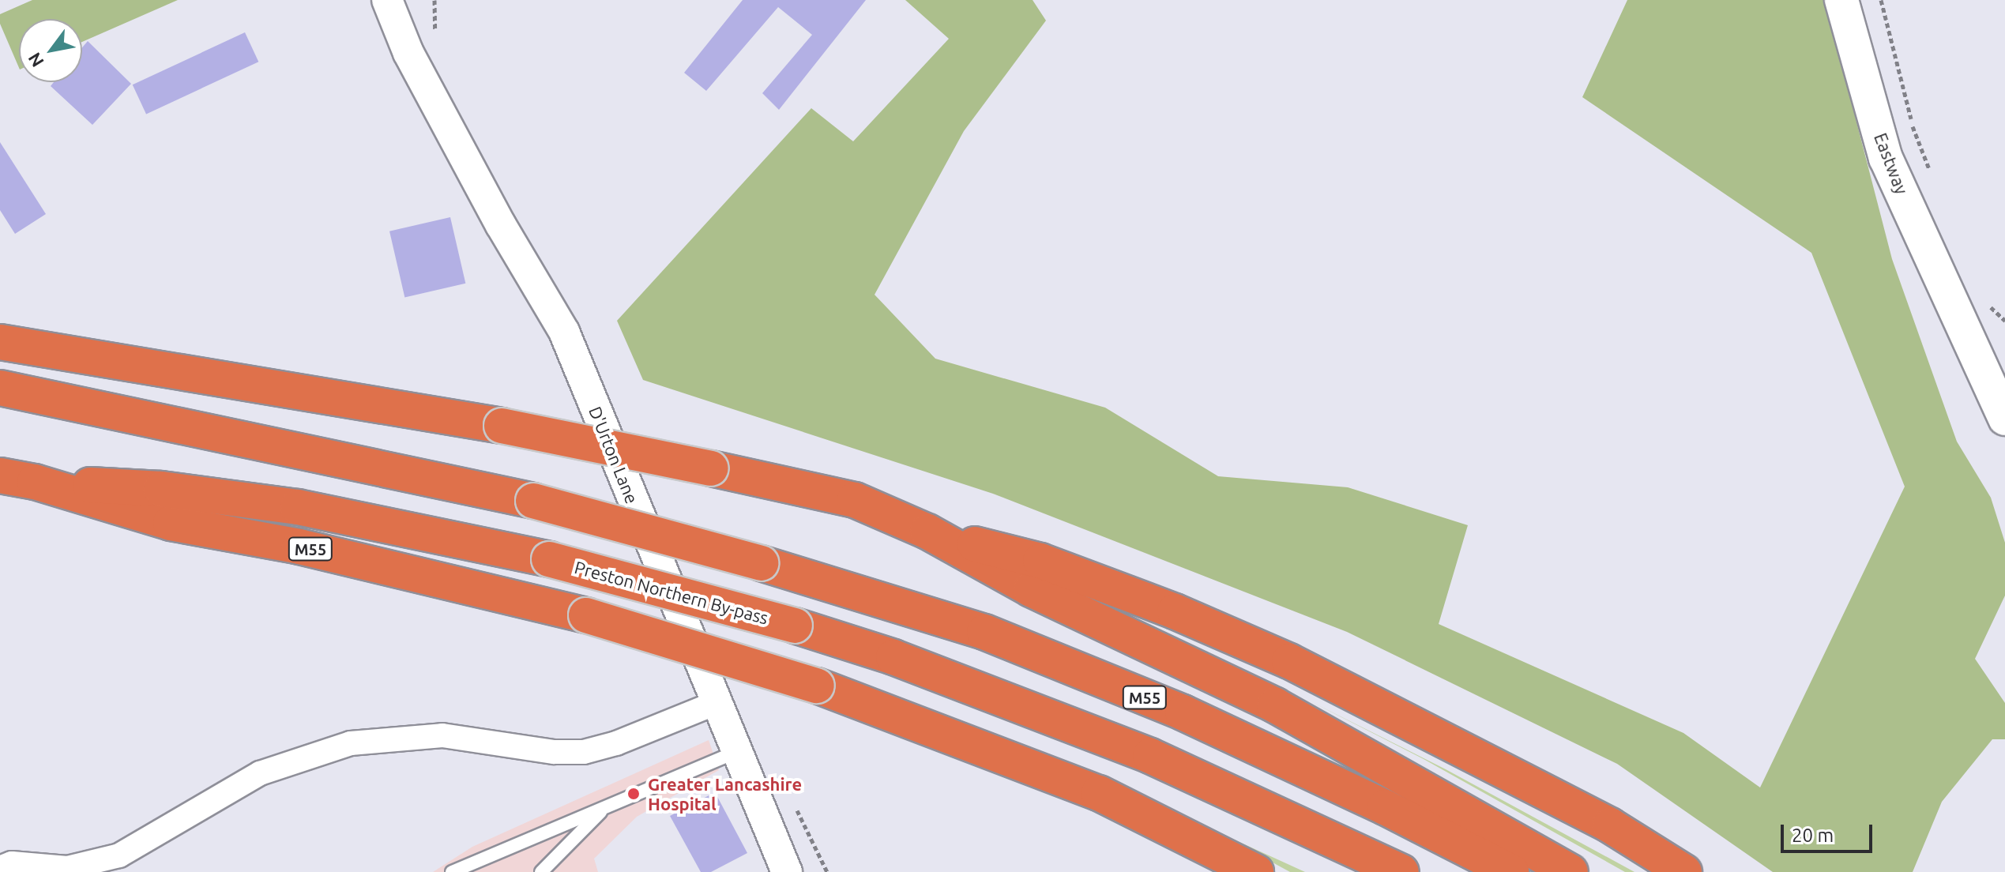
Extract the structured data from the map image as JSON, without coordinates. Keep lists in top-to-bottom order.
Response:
{
  "streets": {
    "highway": ["M55", "Preston Northern By-pass"],
    "main road": ["Eastway"],
    "street": ["D'Urton Lane"]
  },
  "crossings": [
    ["M55", "Preston Northern By-pass"]
  ],
  "places": ["Greater Lancashire Hospital"],
  "scale_bar": "20 m",
  "north": "bottom left"
}
